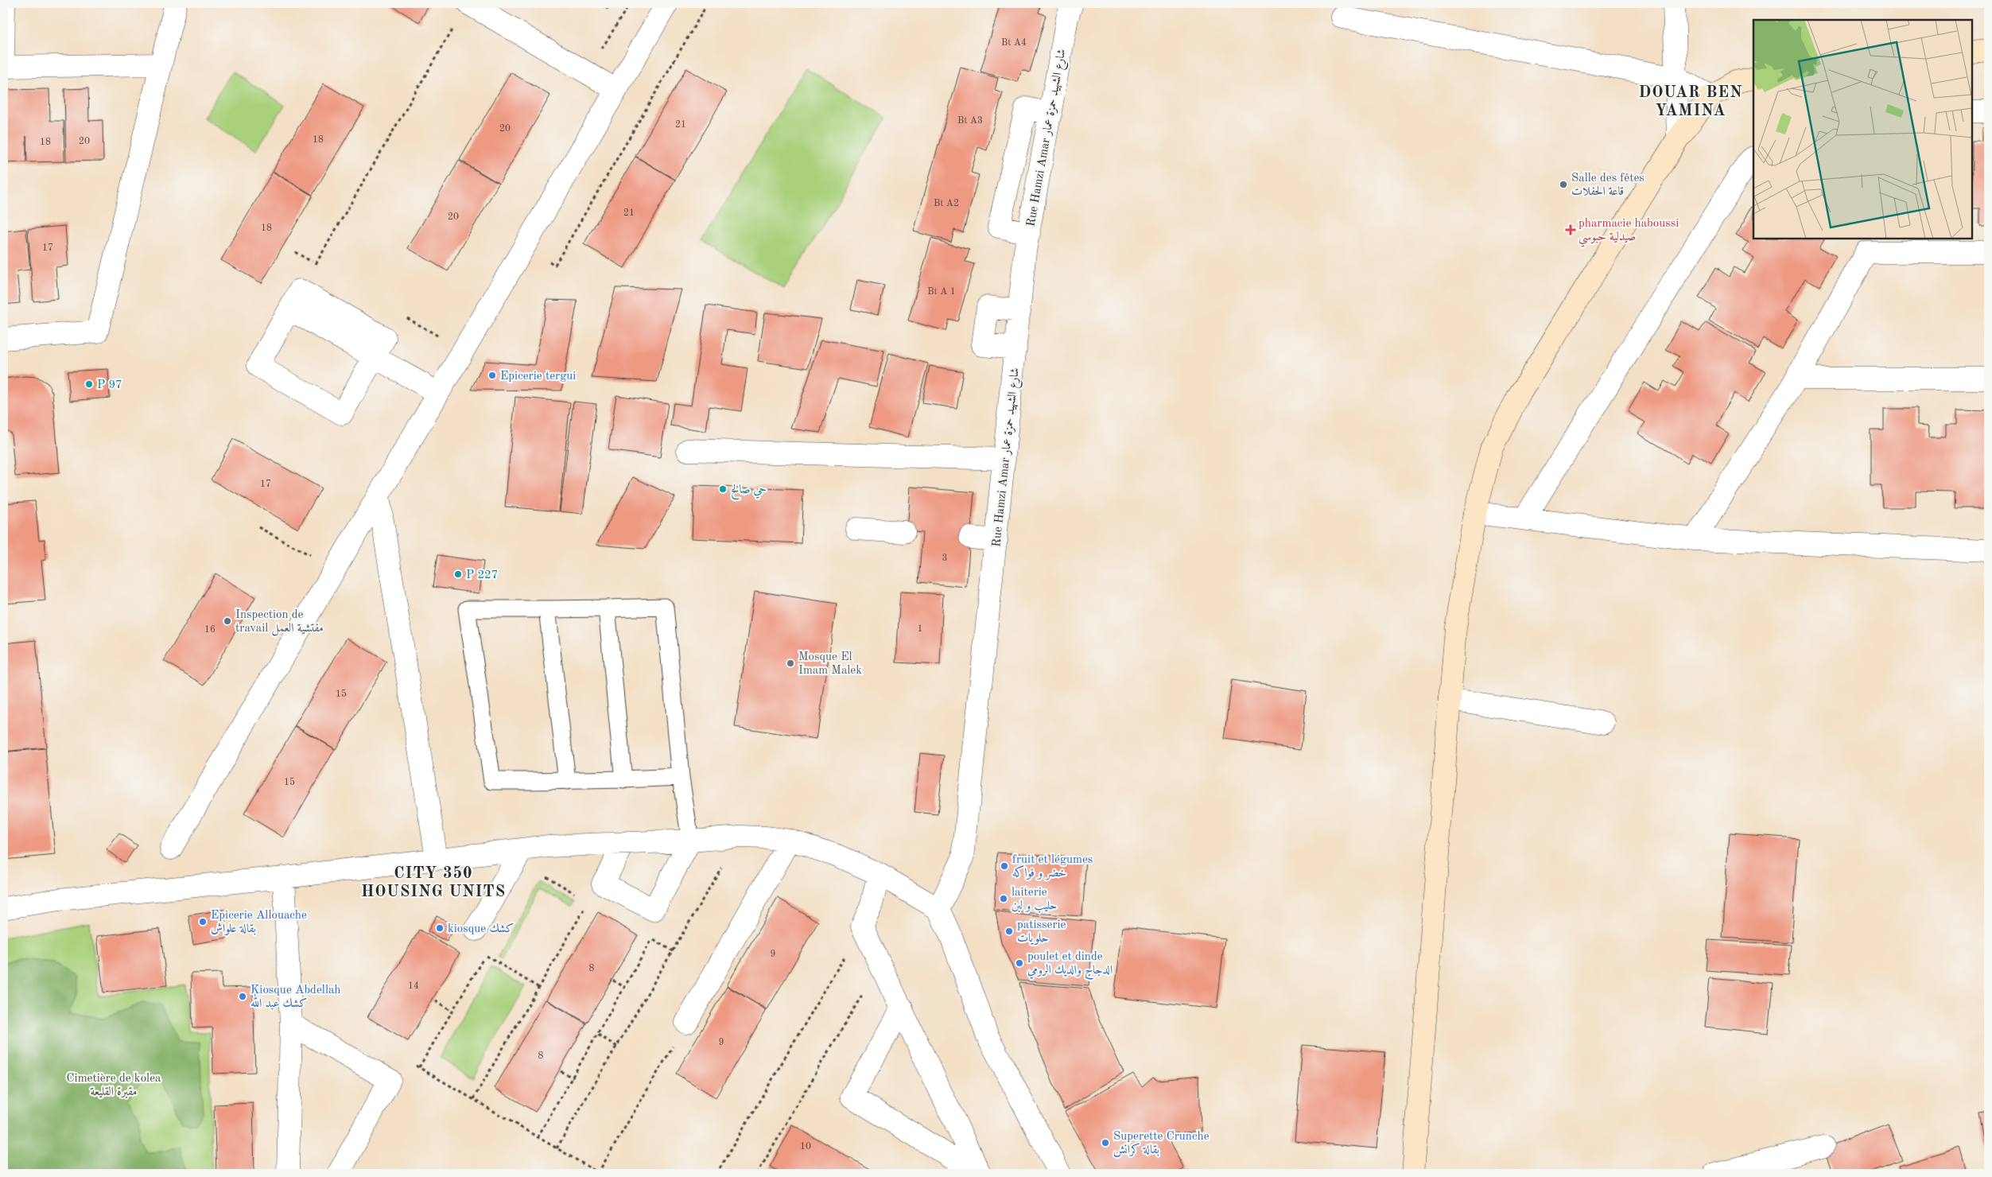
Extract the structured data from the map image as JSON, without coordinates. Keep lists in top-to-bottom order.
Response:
{
  "streets": {
    "street": ["Rue Hamzi Amar شارع الشهيد حمزة عمار"]
  },
  "districts": ["DOUAR BEN YAMINA", "CITY 350 HOUSING UNITS"],
  "parks": ["Cimetière de kolea مقبرة القليعة"],
  "places": {
    "other": [
      "Salle des fêtes قاعة الحفلات",
      "Epicerie tergui",
      "P 97",
      "حي صالح",
      "P 227",
      "Inspection de travail مفتشية العمل",
      "Mosque El Imam Malek",
      "fruit et légumes خضر و فواكه",
      "laiterie حليب و لبن",
      "Epicerie Allouache بقالة علواش",
      "kiosque كشك",
      "patisserie حلويات",
      "poulet et dinde الدجاج والديك الرومي",
      "Kiosque Abdellah كشك عبد الله",
      "Superette Crunche بقالة كرانش"
    ],
    "health": ["pharmacie haboussi صيدلية حبوسي"]
  },
  "house_numbers": [
    "Bt A4",
    "Bt A3",
    "21",
    "20",
    "18",
    "20",
    "18",
    "Bt A2",
    "21",
    "20",
    "18",
    "17",
    "Bt A 1",
    "17",
    "3",
    "1",
    "16",
    "15",
    "15",
    "9",
    "8",
    "14",
    "9",
    "8",
    "10"
  ]
}
